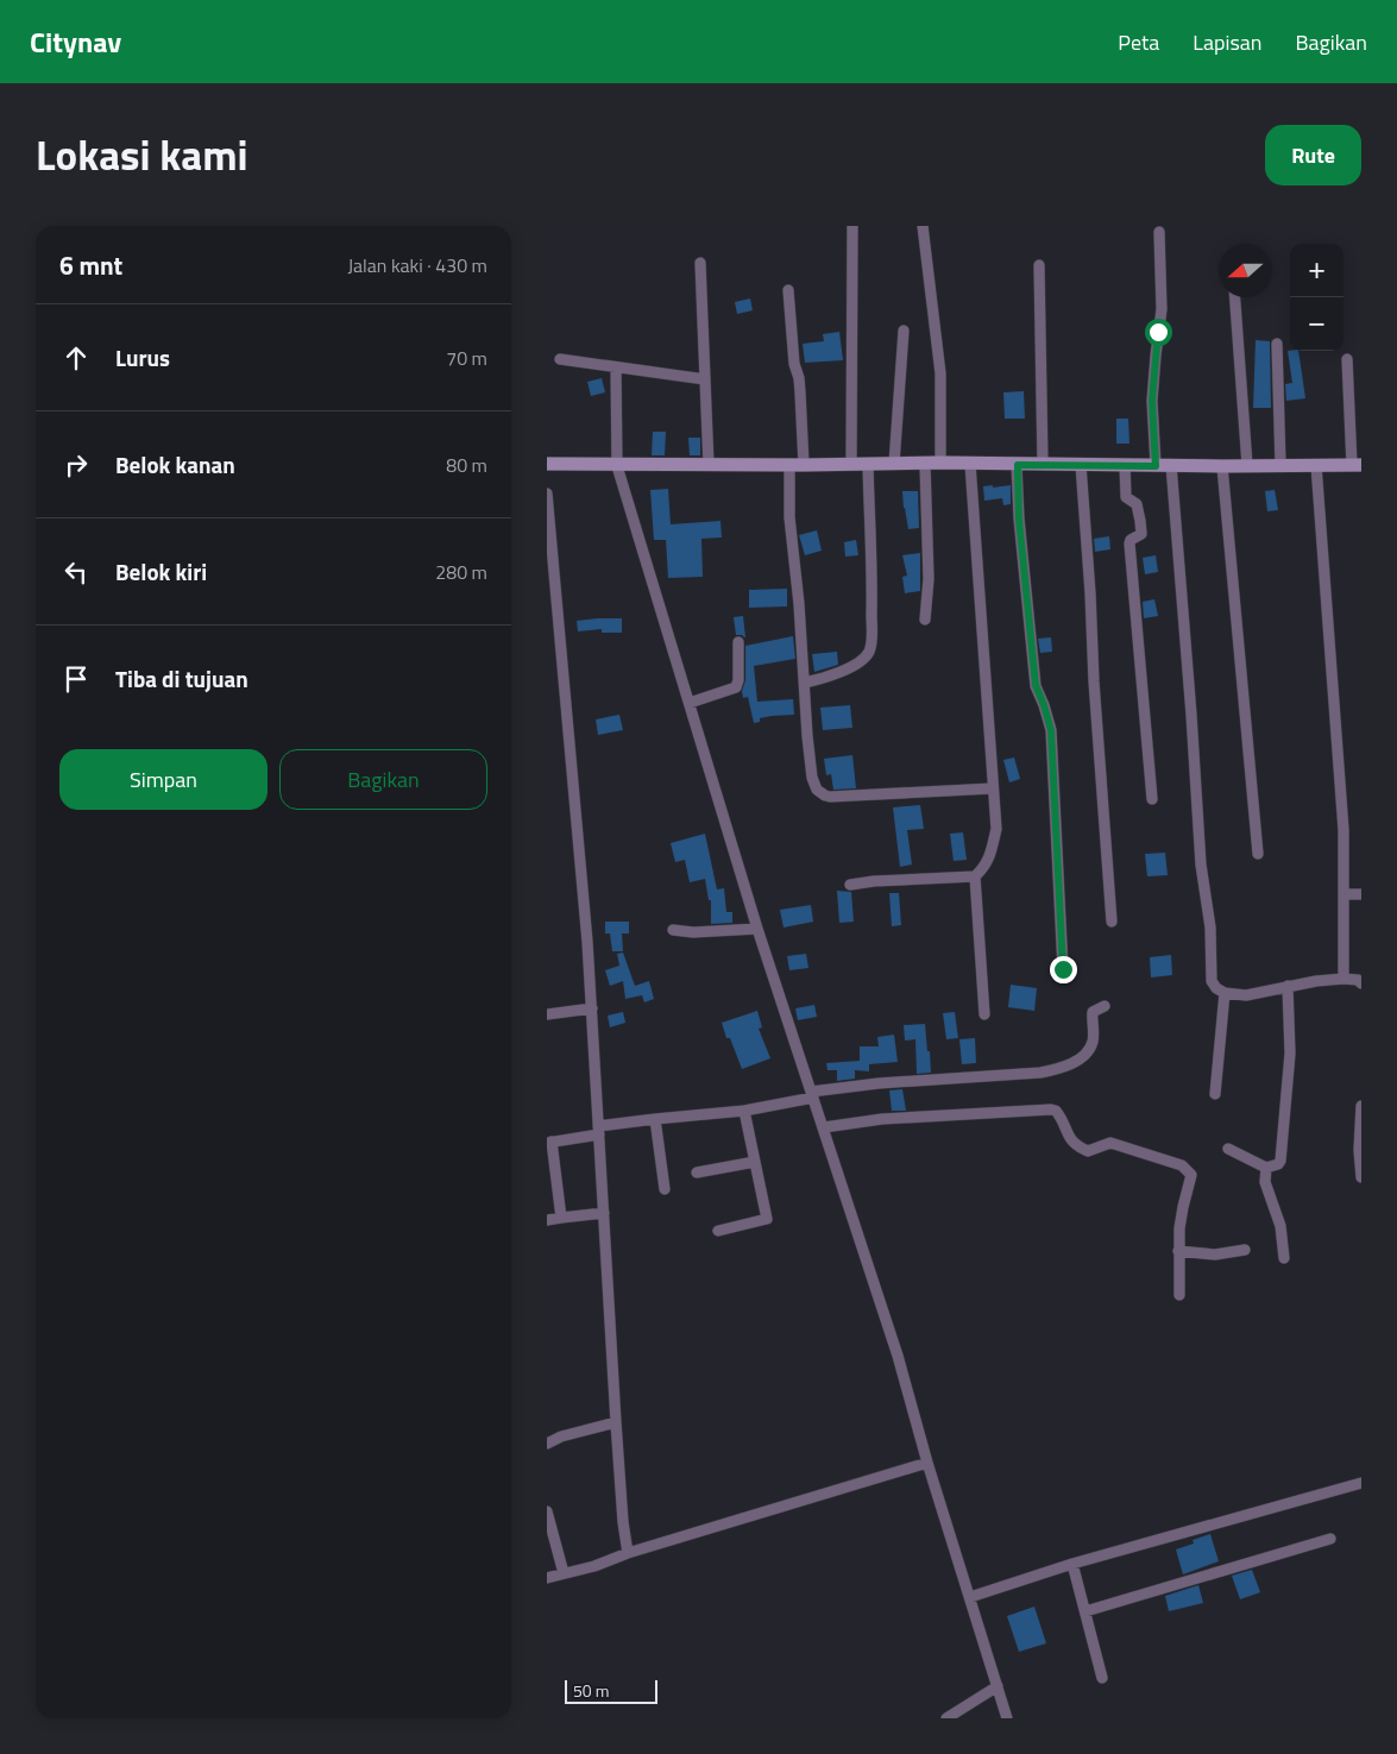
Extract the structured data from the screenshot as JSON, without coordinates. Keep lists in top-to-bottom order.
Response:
{
  "scale_bar": "50 m",
  "north": "left",
  "page": {
    "header": "Citynav",
    "nav": ["Peta", "Lapisan", "Bagikan"],
    "title": "Lokasi kami",
    "buttons": [
      "Rute",
      ["Simpan", "Bagikan"]
    ],
    "heading": ["6 mnt", "Jalan kaki · 430 m"],
    "map_buttons": ["+", "−"],
    "list": [
      ["Lurus", "70 m"],
      ["Belok kanan", "80 m"],
      ["Belok kiri", "280 m"],
      "Tiba di tujuan"
    ],
    "scale": "50 m"
  }
}
